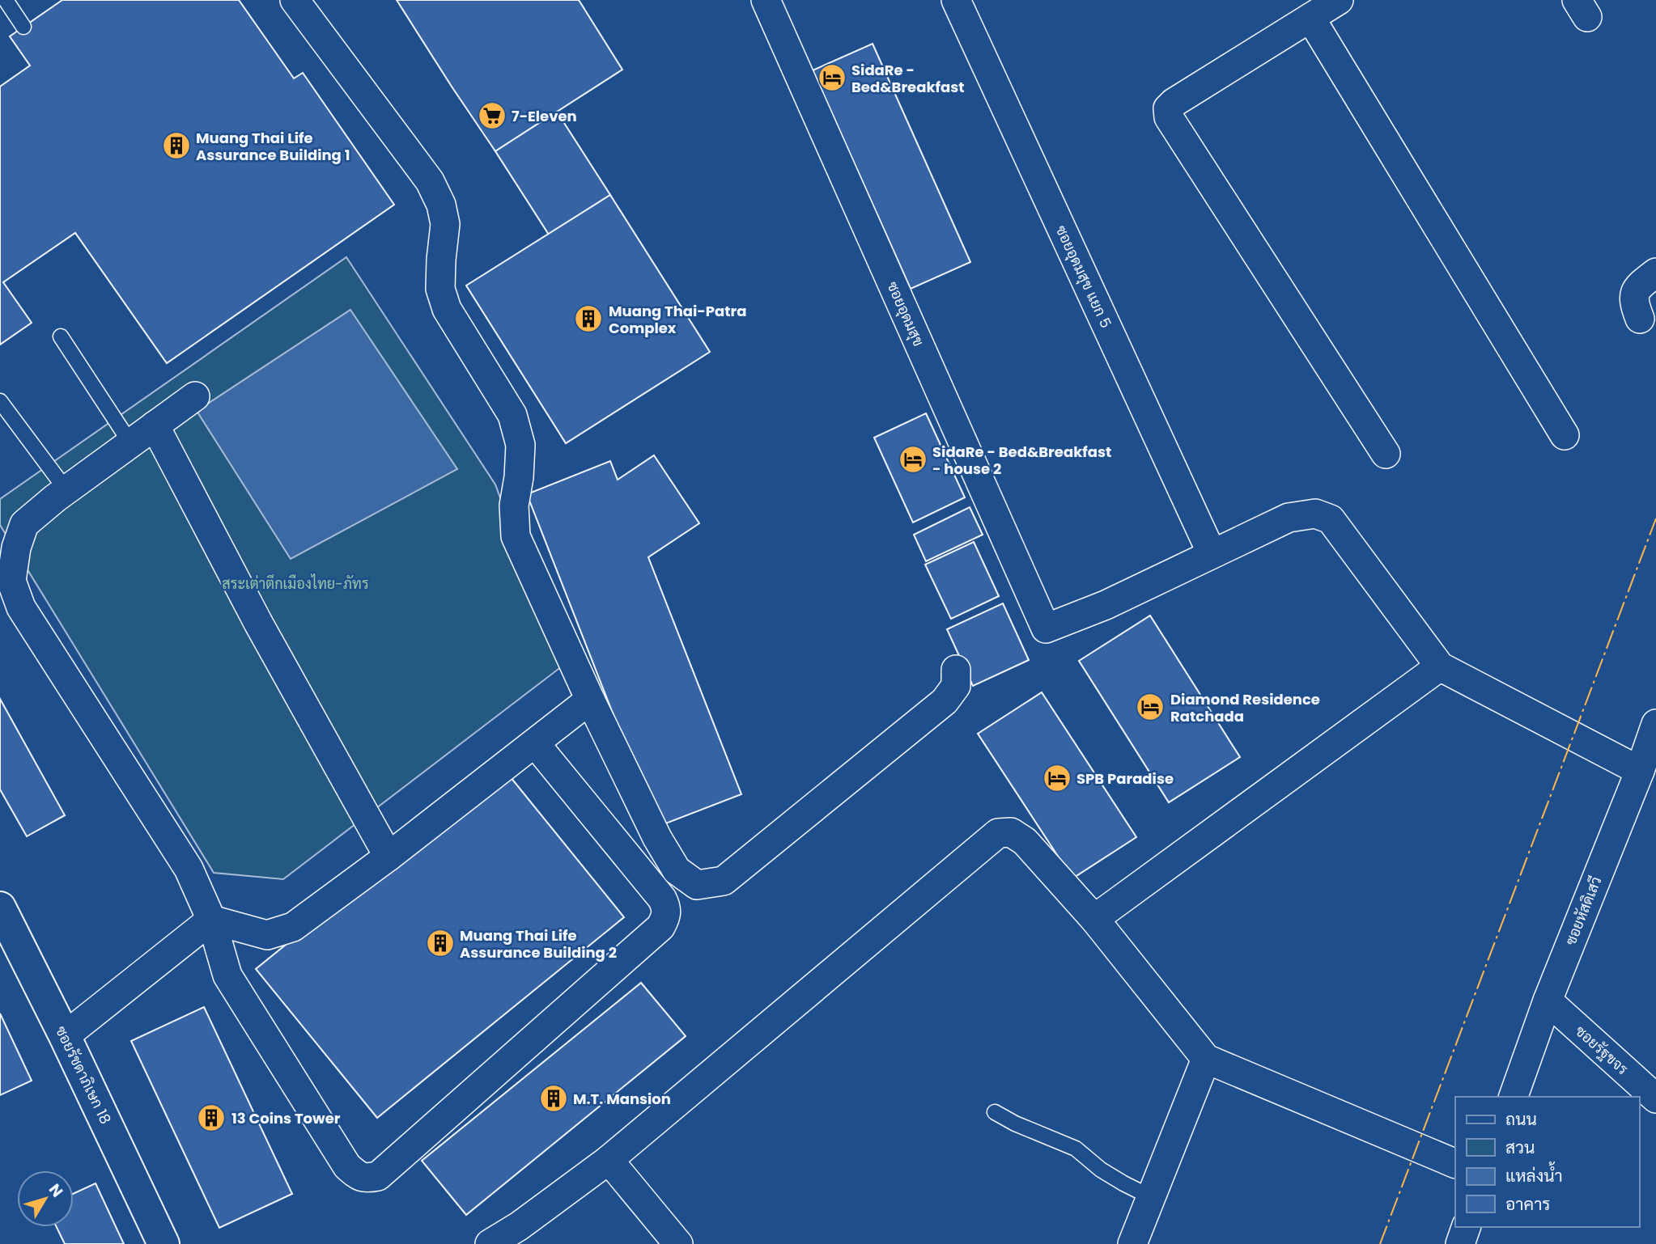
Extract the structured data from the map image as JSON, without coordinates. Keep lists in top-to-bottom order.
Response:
{
  "streets": {
    "street": [
      "ซอยอุดมสุข แยก 5",
      "ซอยอุดมสุข",
      "ซอยหัสดิเสวี",
      "ซอยรัฐขจร",
      "ซอยรัชดาภิเษก 18"
    ]
  },
  "crossings": [
    ["ซอยอุดมสุข แยก 5", "ซอยอุดมสุข"],
    ["ซอยหัสดิเสวี", "ซอยรัฐขจร"]
  ],
  "parks": ["สระเต่าตึกเมืองไทย-ภัทร"],
  "places": {
    "hotel": [
      "SidaRe - Bed&Breakfast",
      "SidaRe - Bed&Breakfast - house 2",
      "Diamond Residence Ratchada",
      "SPB Paradise"
    ],
    "supermarket": ["7-Eleven"],
    "building": [
      "Muang Thai Life Assurance Building 1",
      "Muang Thai-Patra Complex",
      "Muang Thai Life Assurance Building 2",
      "M.T. Mansion",
      "13 Coins Tower"
    ]
  },
  "legend": [
    "ถนน",
    "สวน",
    "แหล่งน้ำ",
    "อาคาร"
  ],
  "north": "top right"
}
